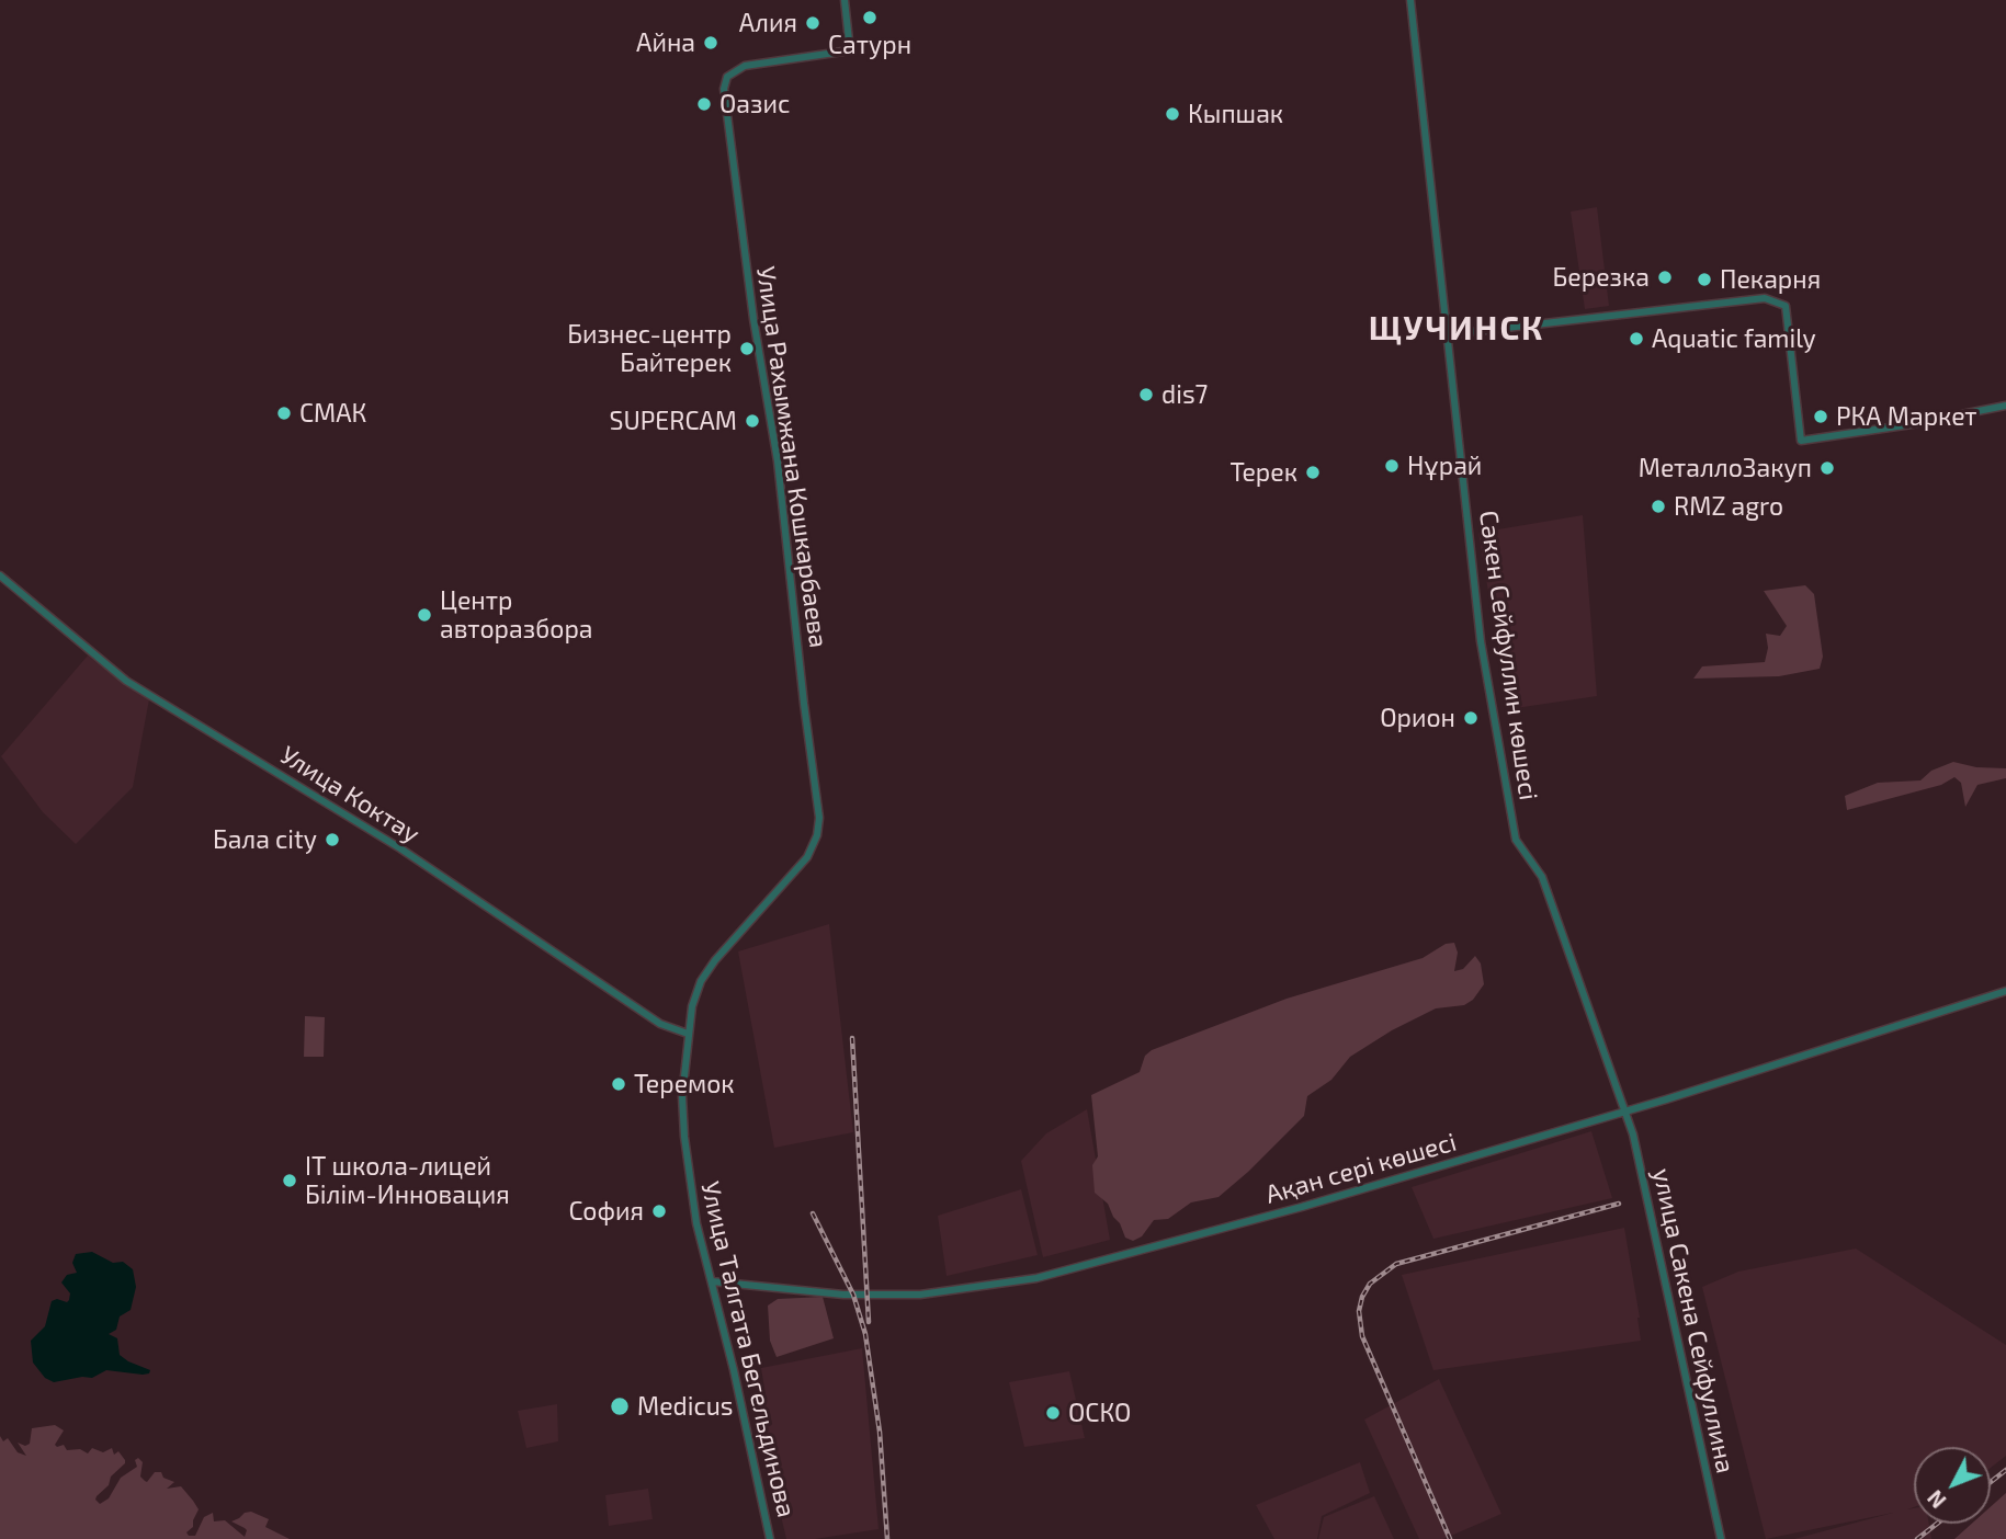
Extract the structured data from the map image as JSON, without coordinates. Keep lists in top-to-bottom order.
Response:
{
  "streets": {
    "street": [
      "Улица Рахымжана Кошкарбаева",
      "Сәкен Сейфуллин көшесі",
      "Улица Коктау",
      "Ақан сері көшесі",
      "улица Сакена Сейфуллина",
      "Улица Талгата Бегельдинова"
    ]
  },
  "crossings": [
    ["Улица Рахымжана Кошкарбаева", "Улица Талгата Бегельдинова"],
    ["Сәкен Сейфуллин көшесі", "Ақан сері көшесі"],
    ["Сәкен Сейфуллин көшесі", "улица Сакена Сейфуллина"],
    ["Улица Коктау", "Улица Талгата Бегельдинова"],
    ["Ақан сері көшесі", "улица Сакена Сейфуллина"],
    ["Ақан сері көшесі", "Улица Талгата Бегельдинова"]
  ],
  "districts": ["ЩУЧИНСК"],
  "places": [
    "Сатурн",
    "Алия",
    "Айна",
    "Оазис",
    "Кыпшак",
    "Березка",
    "Пекарня",
    "Aquatic family",
    "Бизнес-центр Байтерек",
    "dis7",
    "СМАК",
    "РКА Маркет",
    "SUPERCAM",
    "Нұрай",
    "МеталлоЗакуп",
    "Терек",
    "RMZ agro",
    "Центр авторазбора",
    "Орион",
    "Бала city",
    "Теремок",
    "IT школа-лицей Білім-Инновация",
    "София",
    "Medicus",
    "ОСКО"
  ],
  "north": "bottom left"
}
